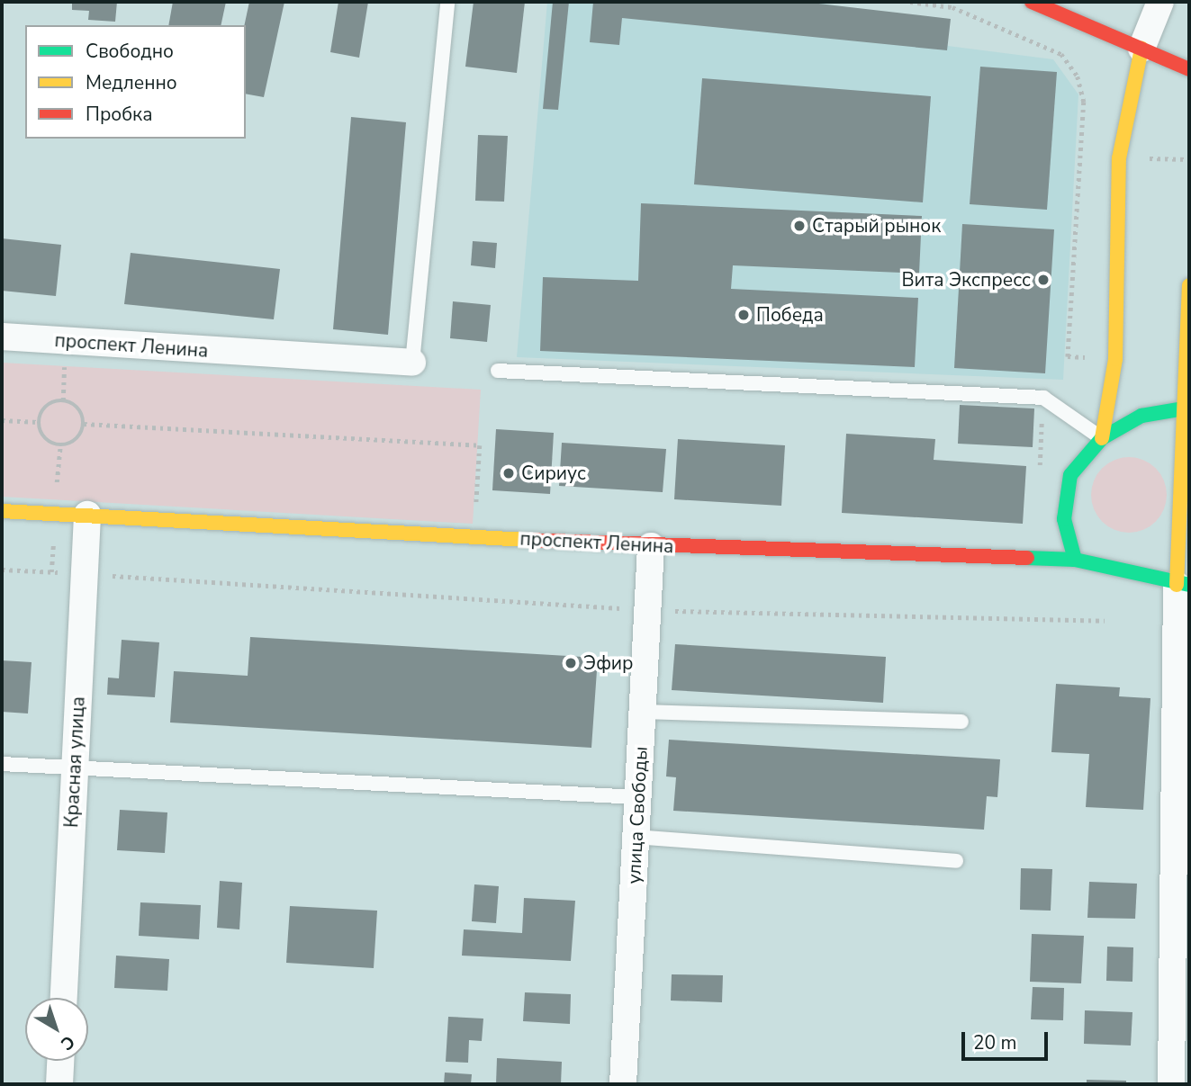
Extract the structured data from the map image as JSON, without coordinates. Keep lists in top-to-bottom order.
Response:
{
  "streets": {
    "street": ["проспект Ленина", "Красная улица", "улица Свободы"]
  },
  "crossings": [
    ["проспект Ленина", "Красная улица"],
    ["проспект Ленина", "улица Свободы"]
  ],
  "places": [
    "Старый рынок",
    "Вита Экспресс",
    "Победа",
    "Сириус",
    "Эфир"
  ],
  "legend": ["Свободно", "Медленно", "Пробка"],
  "scale_bar": "20 m",
  "north": "bottom right"
}
